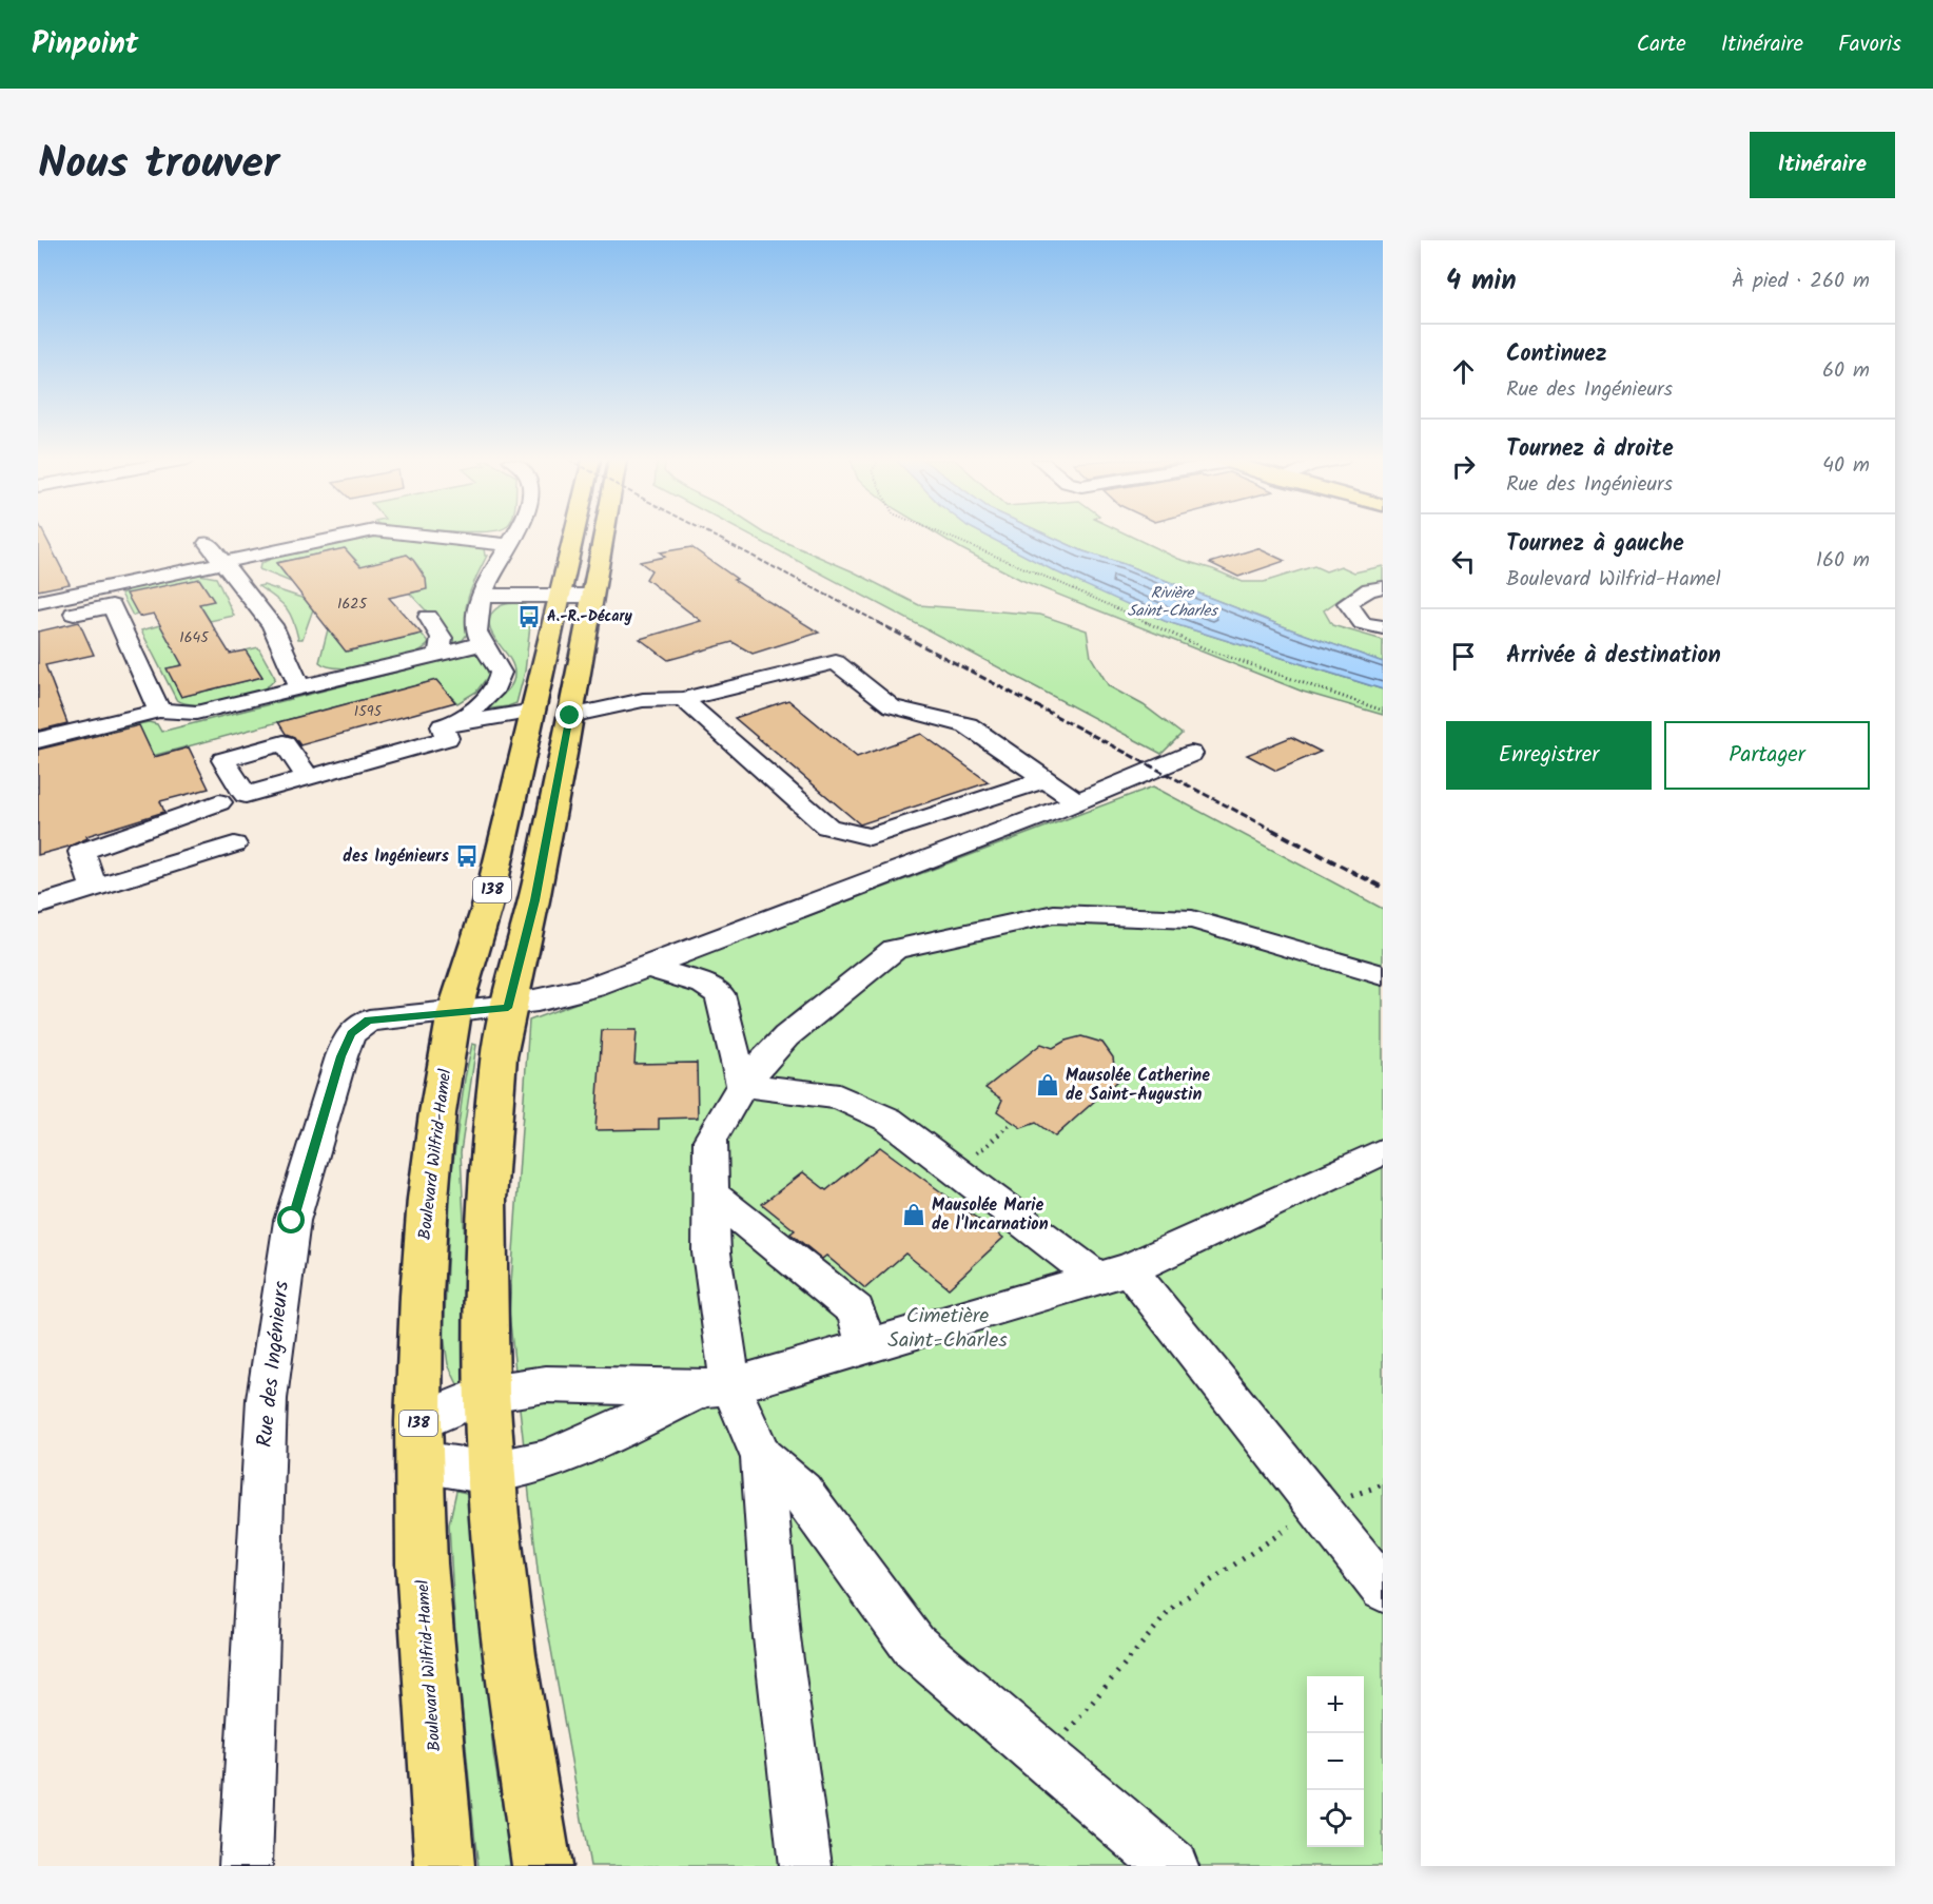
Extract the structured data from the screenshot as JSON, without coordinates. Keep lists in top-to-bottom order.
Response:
{
  "streets": {
    "main road": ["138", "Boulevard Wilfrid-Hamel"],
    "street": ["Rue des Ingénieurs"]
  },
  "crossings": [
    ["138", "Rue des Ingénieurs"],
    ["Boulevard Wilfrid-Hamel", "Rue des Ingénieurs"]
  ],
  "water": ["Rivière Saint-Charles"],
  "parks": ["Cimetière Saint-Charles"],
  "places": {
    "bus stop": ["A.-R.-Décary", "des Ingénieurs"],
    "shop": ["Mausolée Catherine de Saint-Augustin", "Mausolée Marie de l'Incarnation"]
  },
  "house_numbers": ["1625", "1645", "1595"],
  "page": {
    "header": "Pinpoint",
    "nav": ["Carte", "Itinéraire", "Favoris"],
    "title": "Nous trouver",
    "buttons": [
      "Itinéraire",
      ["Enregistrer", "Partager"]
    ],
    "heading": ["4 min", "À pied · 260 m"],
    "list": [
      ["Continuez", "Rue des Ingénieurs", "60 m"],
      ["Tournez à droite", "Rue des Ingénieurs", "40 m"],
      ["Tournez à gauche", "Boulevard Wilfrid-Hamel", "160 m"],
      "Arrivée à destination"
    ],
    "map_buttons": ["+", "−"]
  }
}
